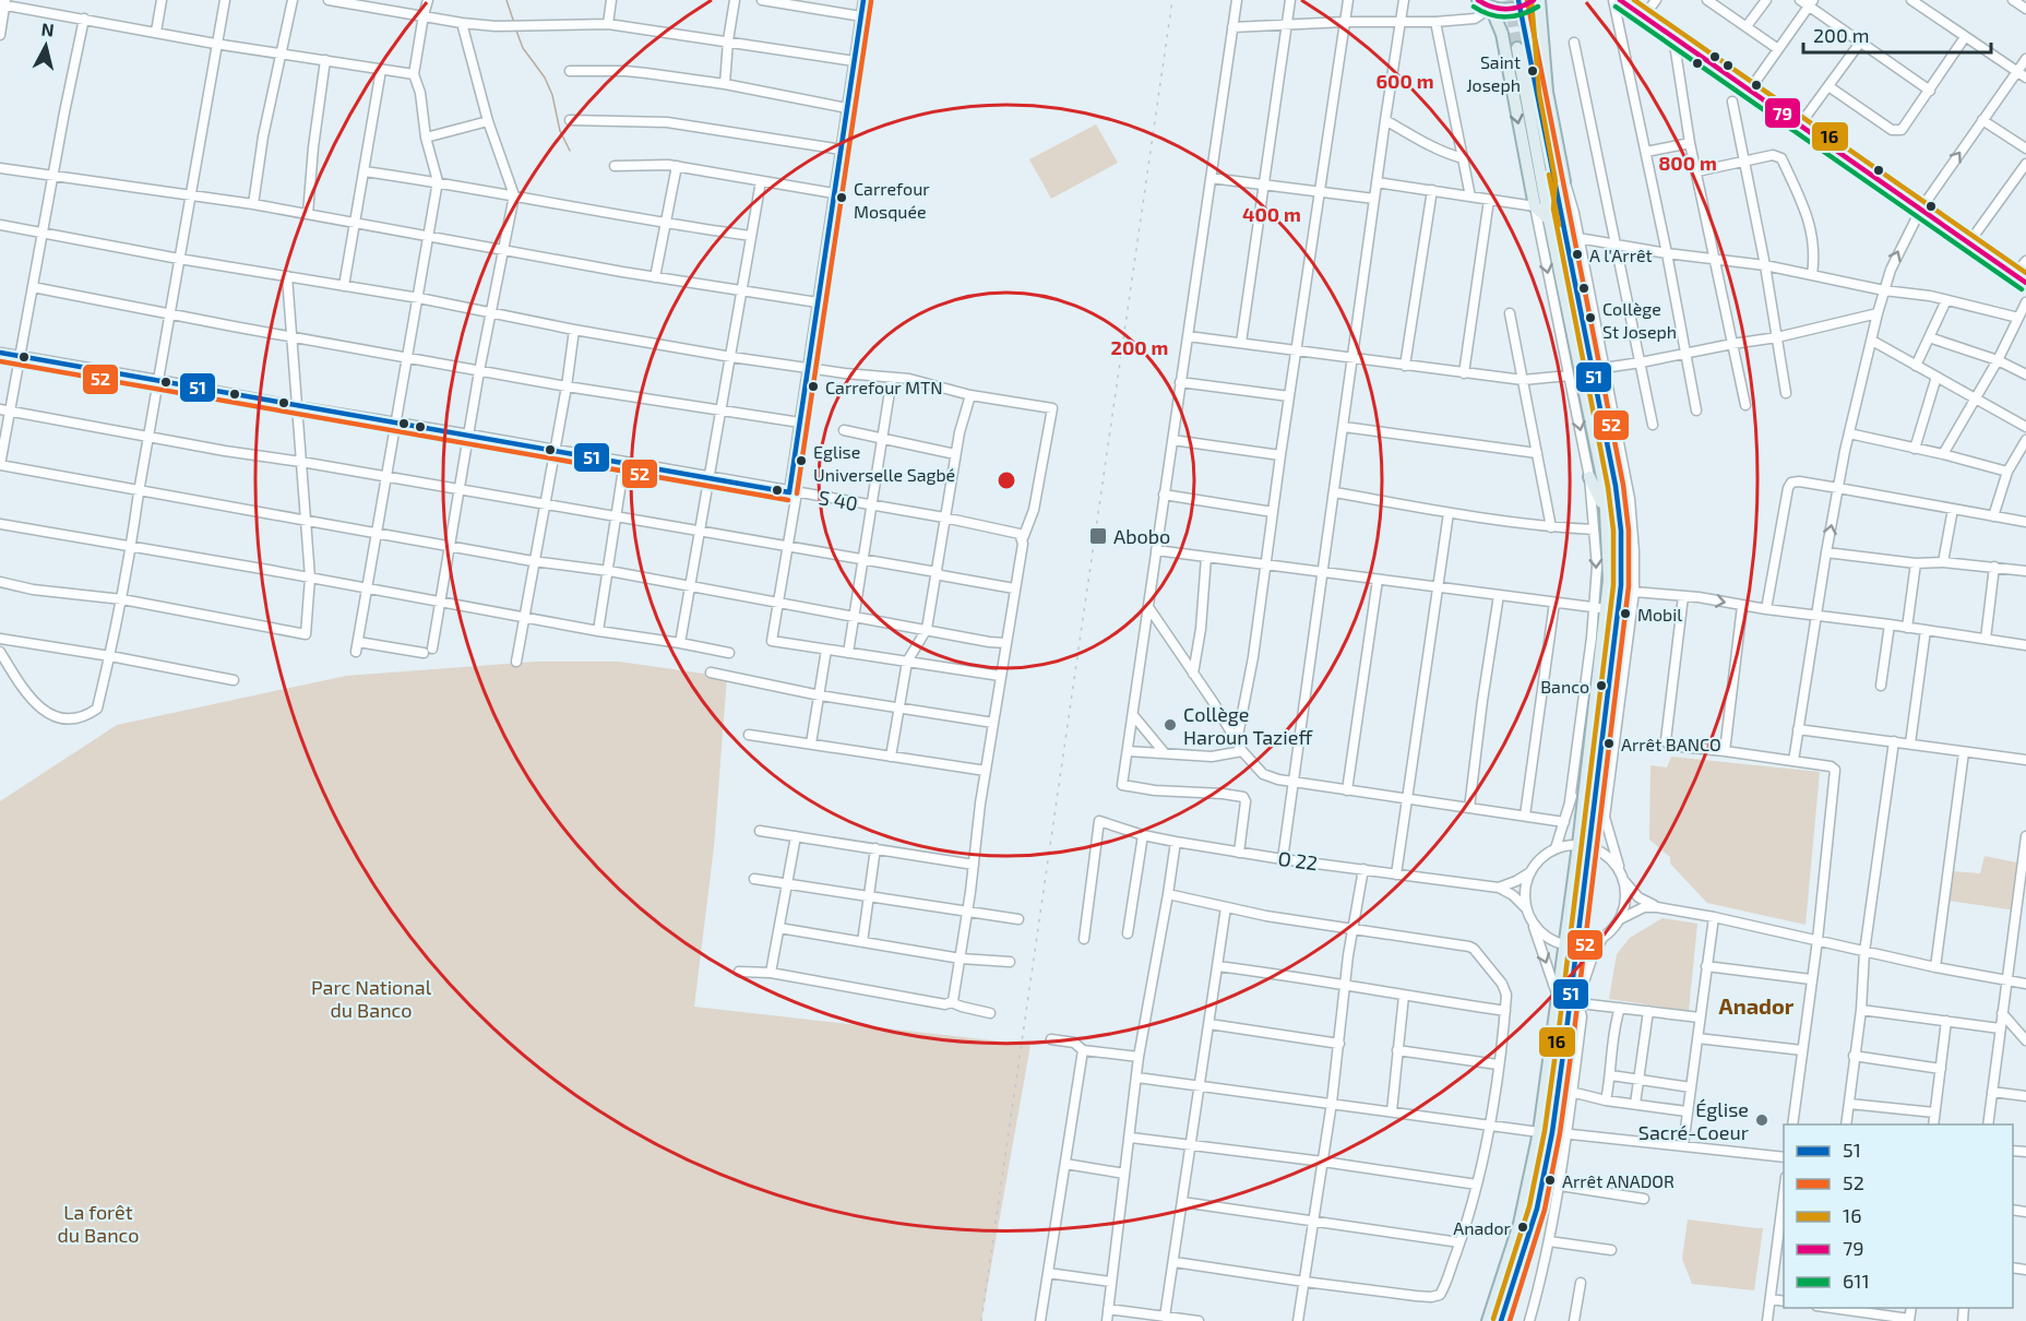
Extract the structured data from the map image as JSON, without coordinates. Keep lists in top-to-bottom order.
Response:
{
  "streets": {
    "street": ["S 40", "O 22"]
  },
  "districts": ["Anador"],
  "parks": ["Parc National du Banco", "La forêt du Banco"],
  "places": {
    "other": [
      "Saint Joseph",
      "Carrefour Mosquée",
      "A l'Arrêt",
      "Collège St Joseph",
      "Carrefour MTN",
      "Eglise Universelle Sagbé",
      "Mobil",
      "Banco",
      "Collège Haroun Tazieff",
      "Arrêt BANCO",
      "Église Sacré-Coeur",
      "Arrêt ANADOR",
      "Anador"
    ],
    "transit": ["Abobo"]
  },
  "lines": [
    "transit line 51",
    "transit line 52",
    "transit line 16",
    "transit line 79",
    "transit line 611"
  ],
  "legend": [
    "51",
    "52",
    "16",
    "79",
    "611"
  ],
  "scale_bar": "200 m",
  "north": "top",
  "rings": [
    "600 m",
    "800 m",
    "400 m",
    "200 m"
  ]
}
